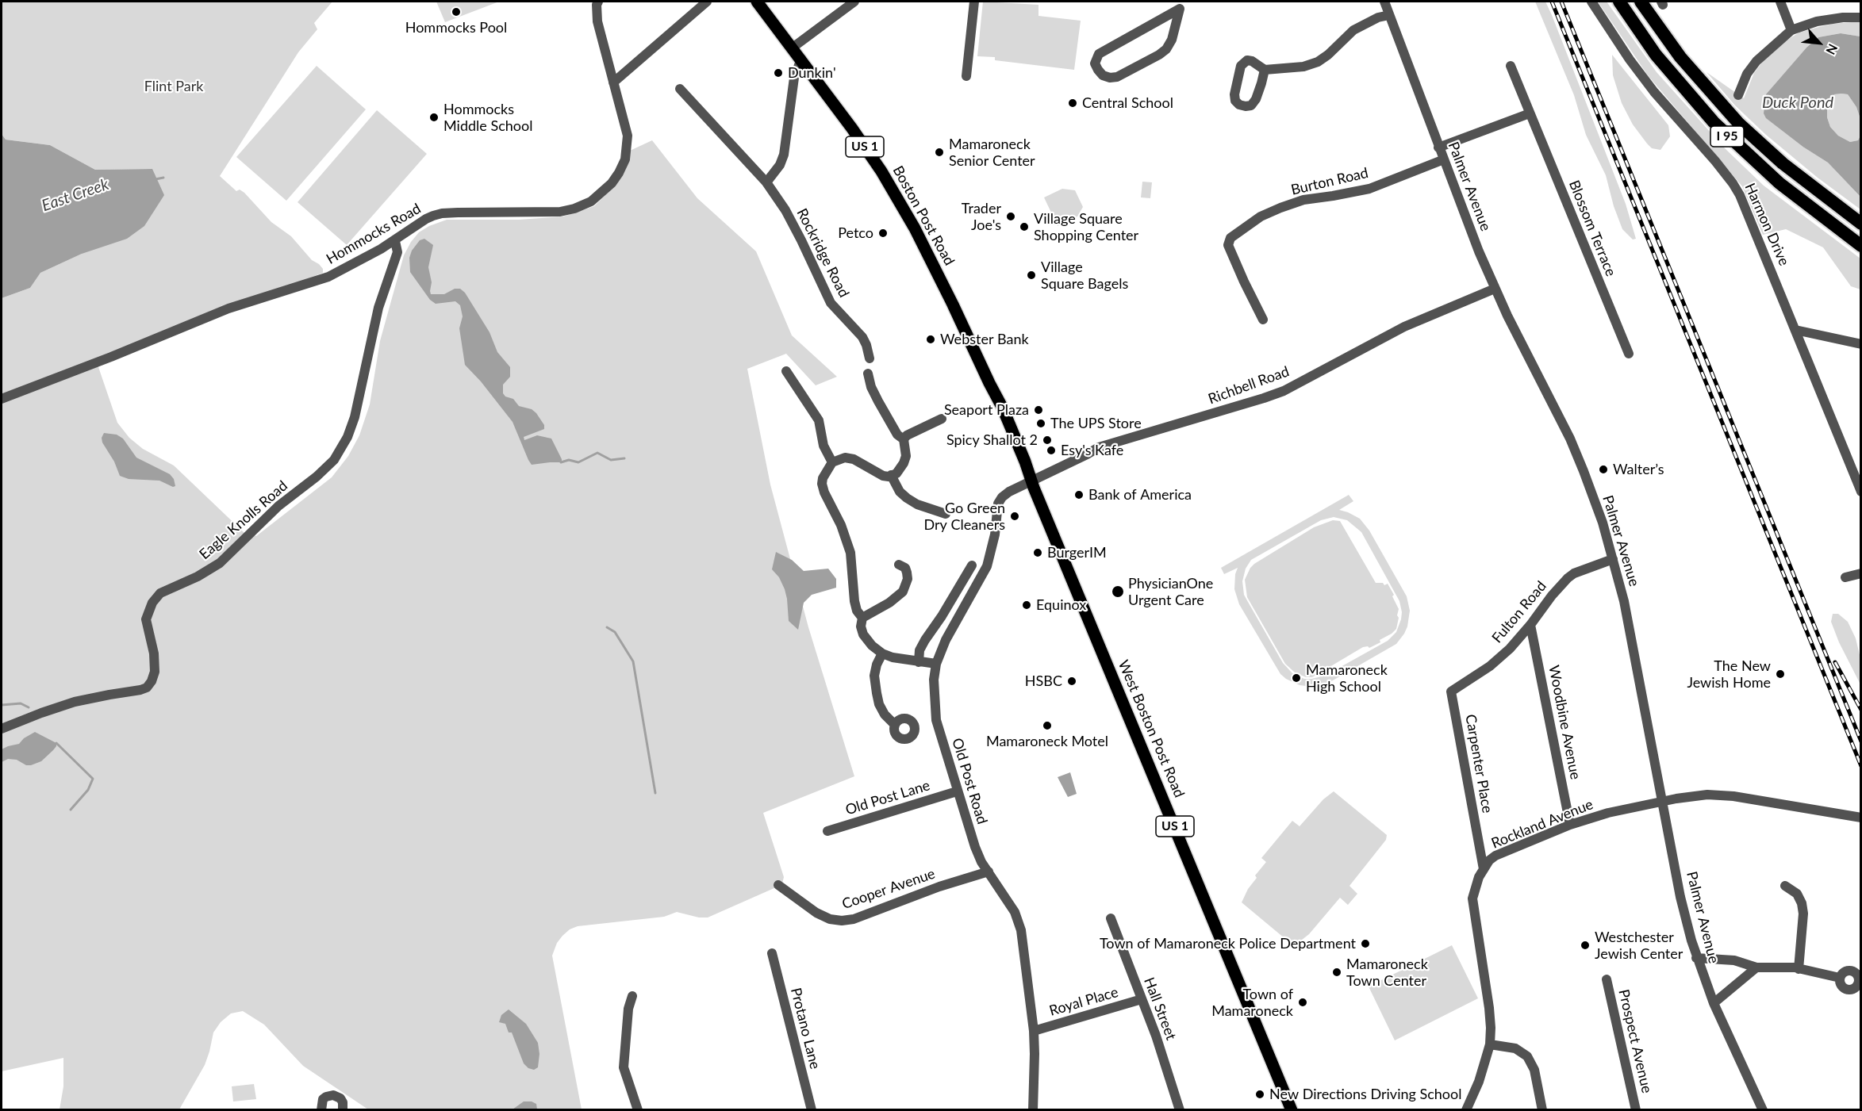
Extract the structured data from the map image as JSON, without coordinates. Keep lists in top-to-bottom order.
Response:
{
  "streets": {
    "highway": ["I 95"],
    "main road": ["US 1", "Boston Post Road", "West Boston Post Road"],
    "street": [
      "Burton Road",
      "Palmer Avenue",
      "Harmon Drive",
      "Blossom Terrace",
      "Hommocks Road",
      "Rockridge Road",
      "Richbell Road",
      "Eagle Knolls Road",
      "Fulton Road",
      "Woodbine Avenue",
      "Carpenter Place",
      "Old Post Road",
      "Old Post Lane",
      "Rockland Avenue",
      "Cooper Avenue",
      "Royal Place",
      "Hall Street",
      "Protano Lane",
      "Prospect Avenue"
    ]
  },
  "crossings": [
    ["Burton Road", "Palmer Avenue"],
    ["Palmer Avenue", "Richbell Road"],
    ["Palmer Avenue", "Fulton Road"],
    ["Palmer Avenue", "Rockland Avenue"],
    ["Boston Post Road", "West Boston Post Road"],
    ["Hommocks Road", "Eagle Knolls Road"],
    ["Richbell Road", "West Boston Post Road"],
    ["Richbell Road", "Old Post Road"],
    ["Fulton Road", "Woodbine Avenue"],
    ["Fulton Road", "Carpenter Place"],
    ["Woodbine Avenue", "Rockland Avenue"],
    ["West Boston Post Road", "Old Post Road"],
    ["Carpenter Place", "Rockland Avenue"],
    ["Old Post Road", "Old Post Lane"],
    ["Old Post Road", "Cooper Avenue"],
    ["Old Post Road", "Royal Place"],
    ["Royal Place", "Hall Street"]
  ],
  "water": ["Duck Pond", "East Creek"],
  "parks": ["Flint Park"],
  "places": [
    "Hommocks Pool",
    "Dunkin'",
    "Central School",
    "Hommocks Middle School",
    "Mamaroneck Senior Center",
    "Trader Joe's",
    "Village Square Shopping Center",
    "Petco",
    "Village Square Bagels",
    "Webster Bank",
    "Seaport Plaza",
    "The UPS Store",
    "Spicy Shallot 2",
    "Esy's Kafe",
    "Walter’s",
    "Bank of America",
    "Go Green Dry Cleaners",
    "BurgerIM",
    "PhysicianOne Urgent Care",
    "Equinox",
    "The New Jewish Home",
    "Mamaroneck High School",
    "HSBC",
    "Mamaroneck Motel",
    "Town of Mamaroneck Police Department",
    "Westchester Jewish Center",
    "Mamaroneck Town Center",
    "Town of Mamaroneck",
    "New Directions Driving School"
  ],
  "north": "bottom right"
}
